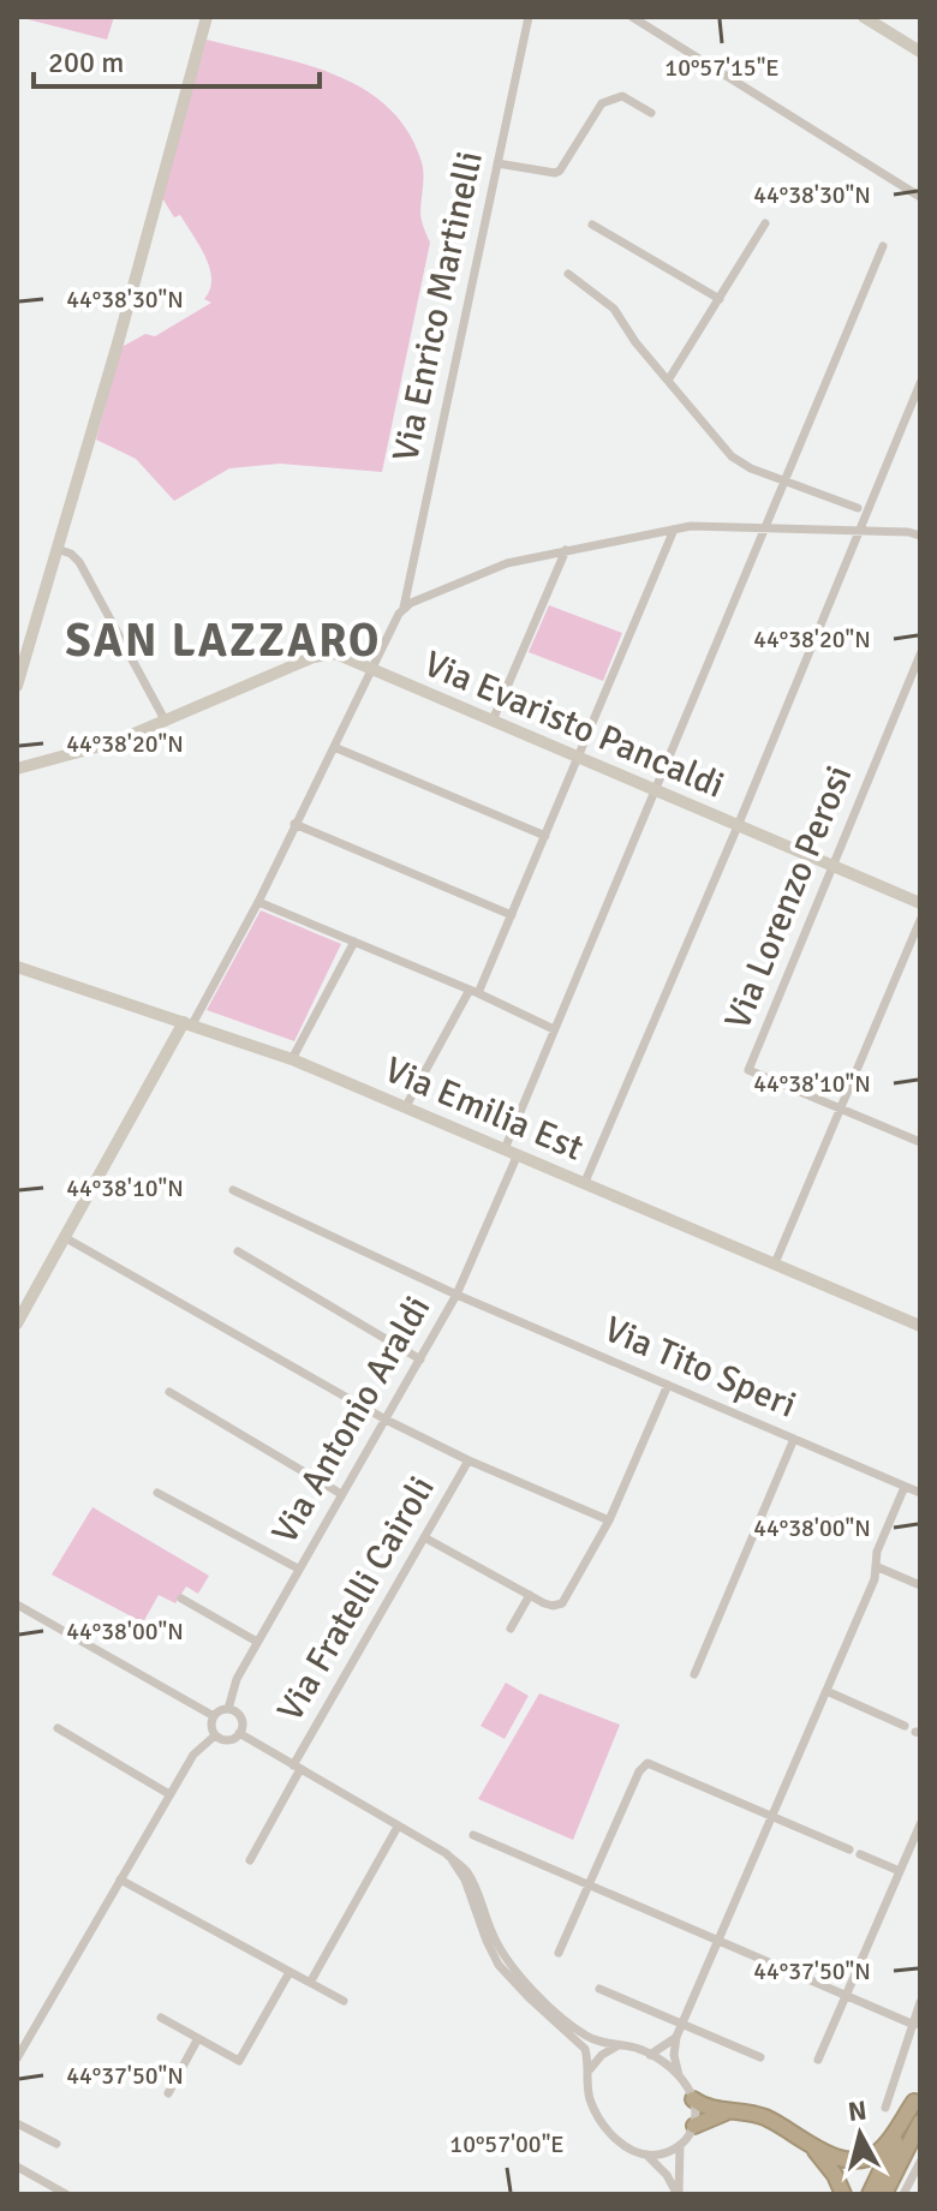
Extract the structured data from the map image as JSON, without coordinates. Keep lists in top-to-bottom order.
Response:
{
  "streets": {
    "main road": ["Via Evaristo Pancaldi", "Via Emilia Est"],
    "street": [
      "Via Enrico Martinelli",
      "Via Lorenzo Perosi",
      "Via Tito Speri",
      "Via Antonio Araldi",
      "Via Fratelli Cairoli"
    ]
  },
  "crossings": [
    ["Via Enrico Martinelli", "Via Evaristo Pancaldi"],
    ["Via Enrico Martinelli", "Via Emilia Est"],
    ["Via Evaristo Pancaldi", "Via Lorenzo Perosi"],
    ["Via Evaristo Pancaldi", "Via Antonio Araldi"],
    ["Via Emilia Est", "Via Antonio Araldi"],
    ["Via Tito Speri", "Via Antonio Araldi"]
  ],
  "districts": ["SAN LAZZARO"],
  "scale_bar": "200 m",
  "north": "top",
  "coordinates": [
    "10°57'15\"E",
    "44°38'30\"N",
    "44°38'20\"N",
    "44°38'10\"N",
    "44°38'00\"N",
    "44°37'50\"N",
    "10°57'00\"E"
  ]
}
